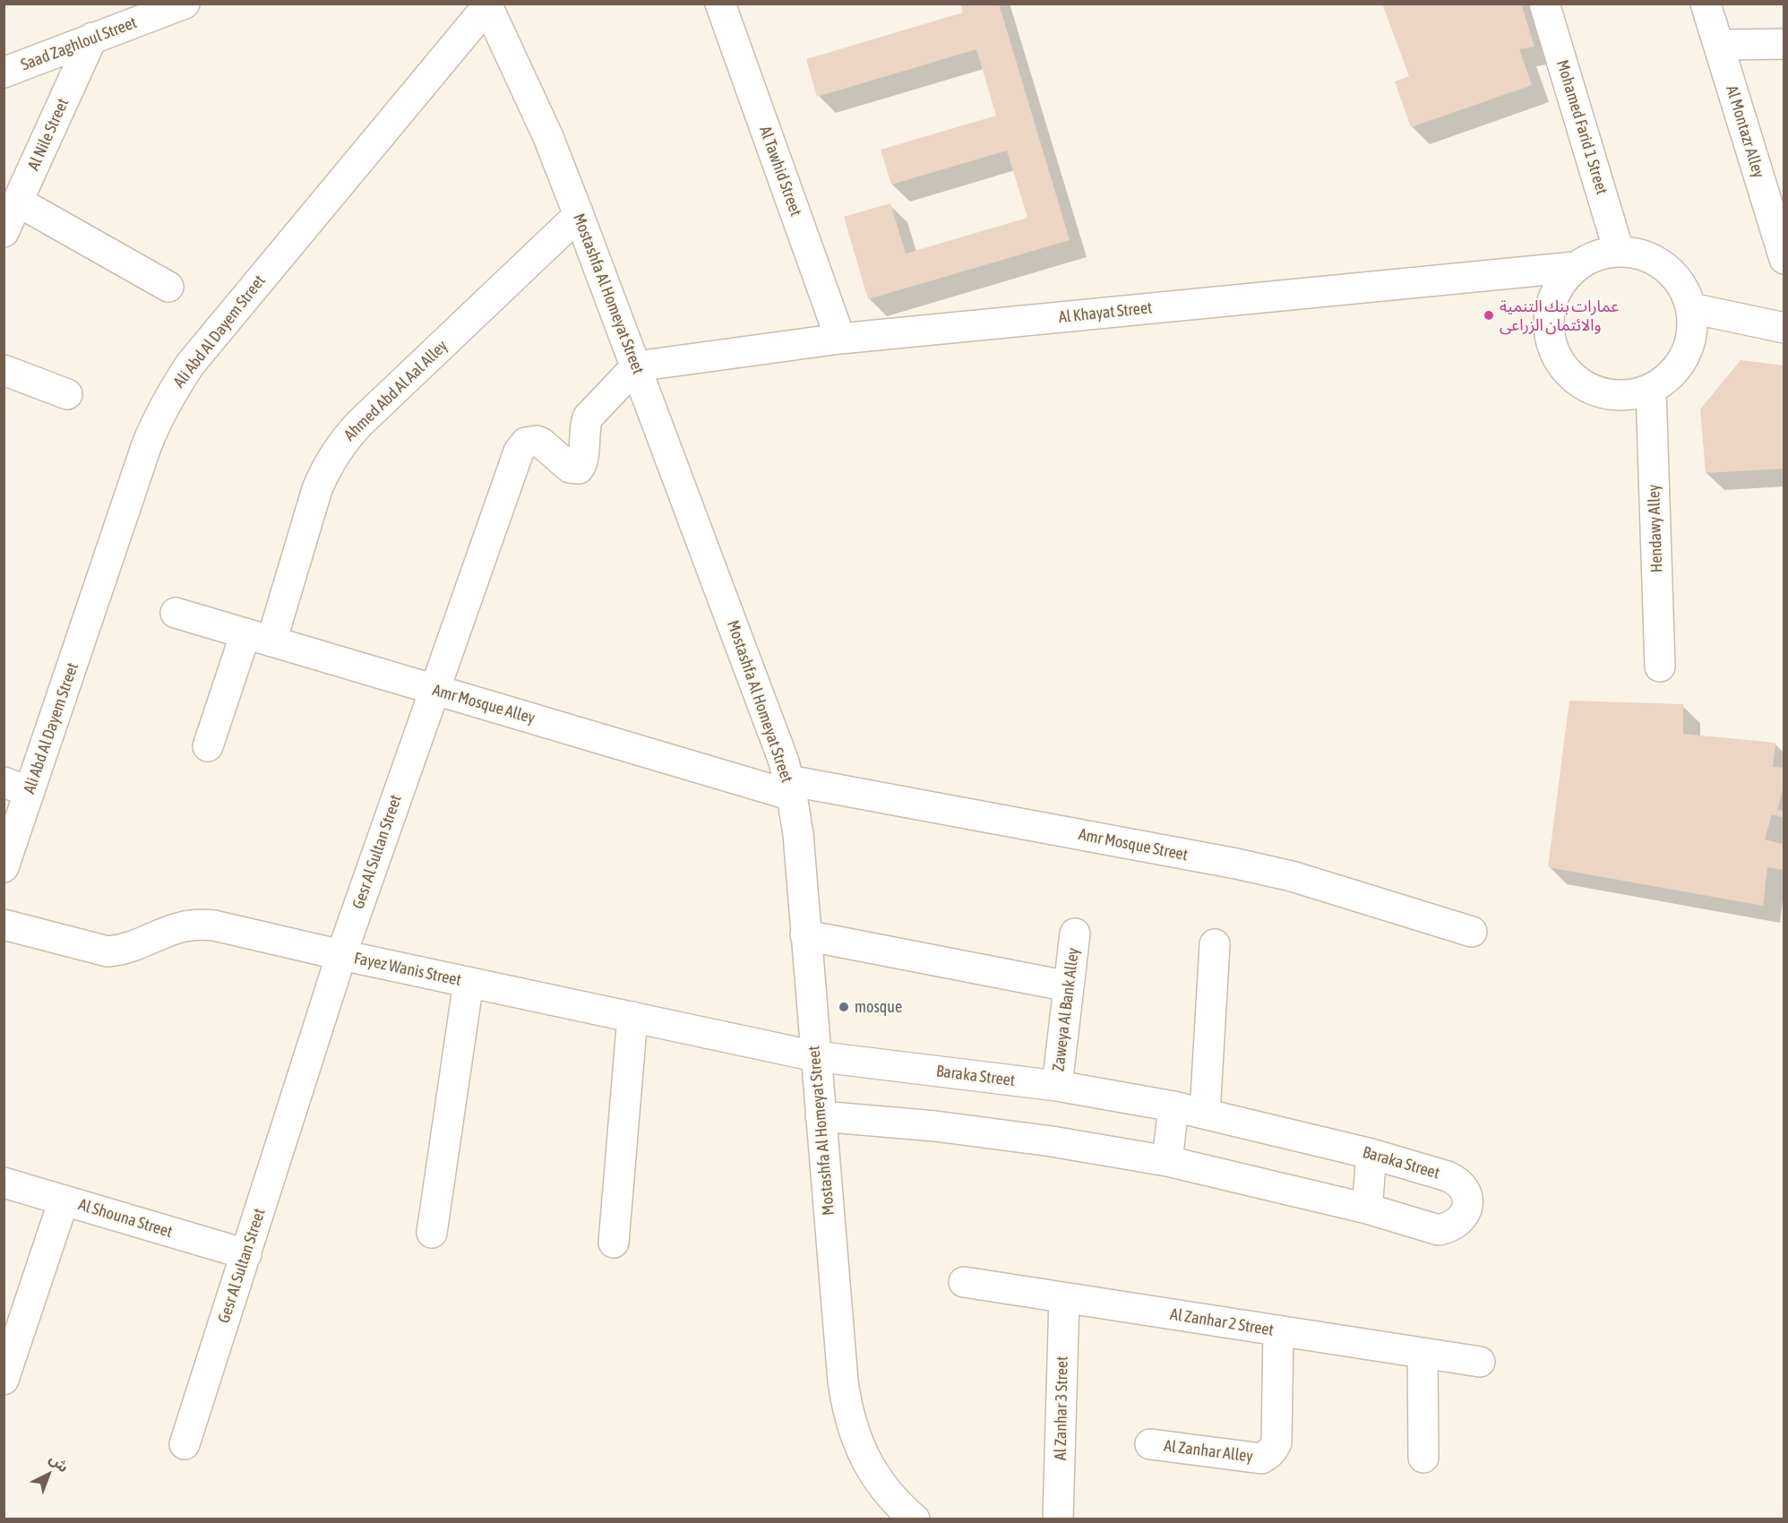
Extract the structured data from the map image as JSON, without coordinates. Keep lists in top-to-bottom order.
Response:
{
  "streets": {
    "street": [
      "Saad Zaghloul Street",
      "Mohamed Farid 1 Street",
      "Al Montazr Alley",
      "Al Nile Street",
      "Al Tawhid Street",
      "Mostashfa Al Homeyat Street",
      "Al Khayat Street",
      "Ali Abd Al Dayem Street",
      "Ahmed Abd Al Aal Alley",
      "Hendawy Alley",
      "Amr Mosque Alley",
      "Amr Mosque Street",
      "Gesr Al Sultan Street",
      "Fayez Wanis Street",
      "Zaweya Al Bank Alley",
      "Baraka Street",
      "Al Shouna Street",
      "Al Zanhar 2 Street",
      "Al Zanhar 3 Street",
      "Al Zanhar Alley"
    ]
  },
  "crossings": [
    ["Saad Zaghloul Street", "Al Nile Street"],
    ["Mohamed Farid 1 Street", "Al Khayat Street"],
    ["Mohamed Farid 1 Street", "Hendawy Alley"],
    ["Al Tawhid Street", "Al Khayat Street"],
    ["Mostashfa Al Homeyat Street", "Al Khayat Street"],
    ["Mostashfa Al Homeyat Street", "Ali Abd Al Dayem Street"],
    ["Mostashfa Al Homeyat Street", "Ahmed Abd Al Aal Alley"],
    ["Mostashfa Al Homeyat Street", "Amr Mosque Alley"],
    ["Mostashfa Al Homeyat Street", "Amr Mosque Street"],
    ["Mostashfa Al Homeyat Street", "Gesr Al Sultan Street"],
    ["Mostashfa Al Homeyat Street", "Fayez Wanis Street"],
    ["Mostashfa Al Homeyat Street", "Baraka Street"],
    ["Al Khayat Street", "Hendawy Alley"],
    ["Al Khayat Street", "Gesr Al Sultan Street"],
    ["Ahmed Abd Al Aal Alley", "Amr Mosque Alley"],
    ["Amr Mosque Alley", "Amr Mosque Street"],
    ["Amr Mosque Alley", "Gesr Al Sultan Street"],
    ["Gesr Al Sultan Street", "Fayez Wanis Street"],
    ["Gesr Al Sultan Street", "Al Shouna Street"],
    ["Fayez Wanis Street", "Baraka Street"],
    ["Zaweya Al Bank Alley", "Baraka Street"],
    ["Al Zanhar 2 Street", "Al Zanhar 3 Street"],
    ["Al Zanhar 2 Street", "Al Zanhar Alley"]
  ],
  "places": ["عمارات بنك التنمية والائتمان الزراعى", "mosque"],
  "north": "top right"
}
